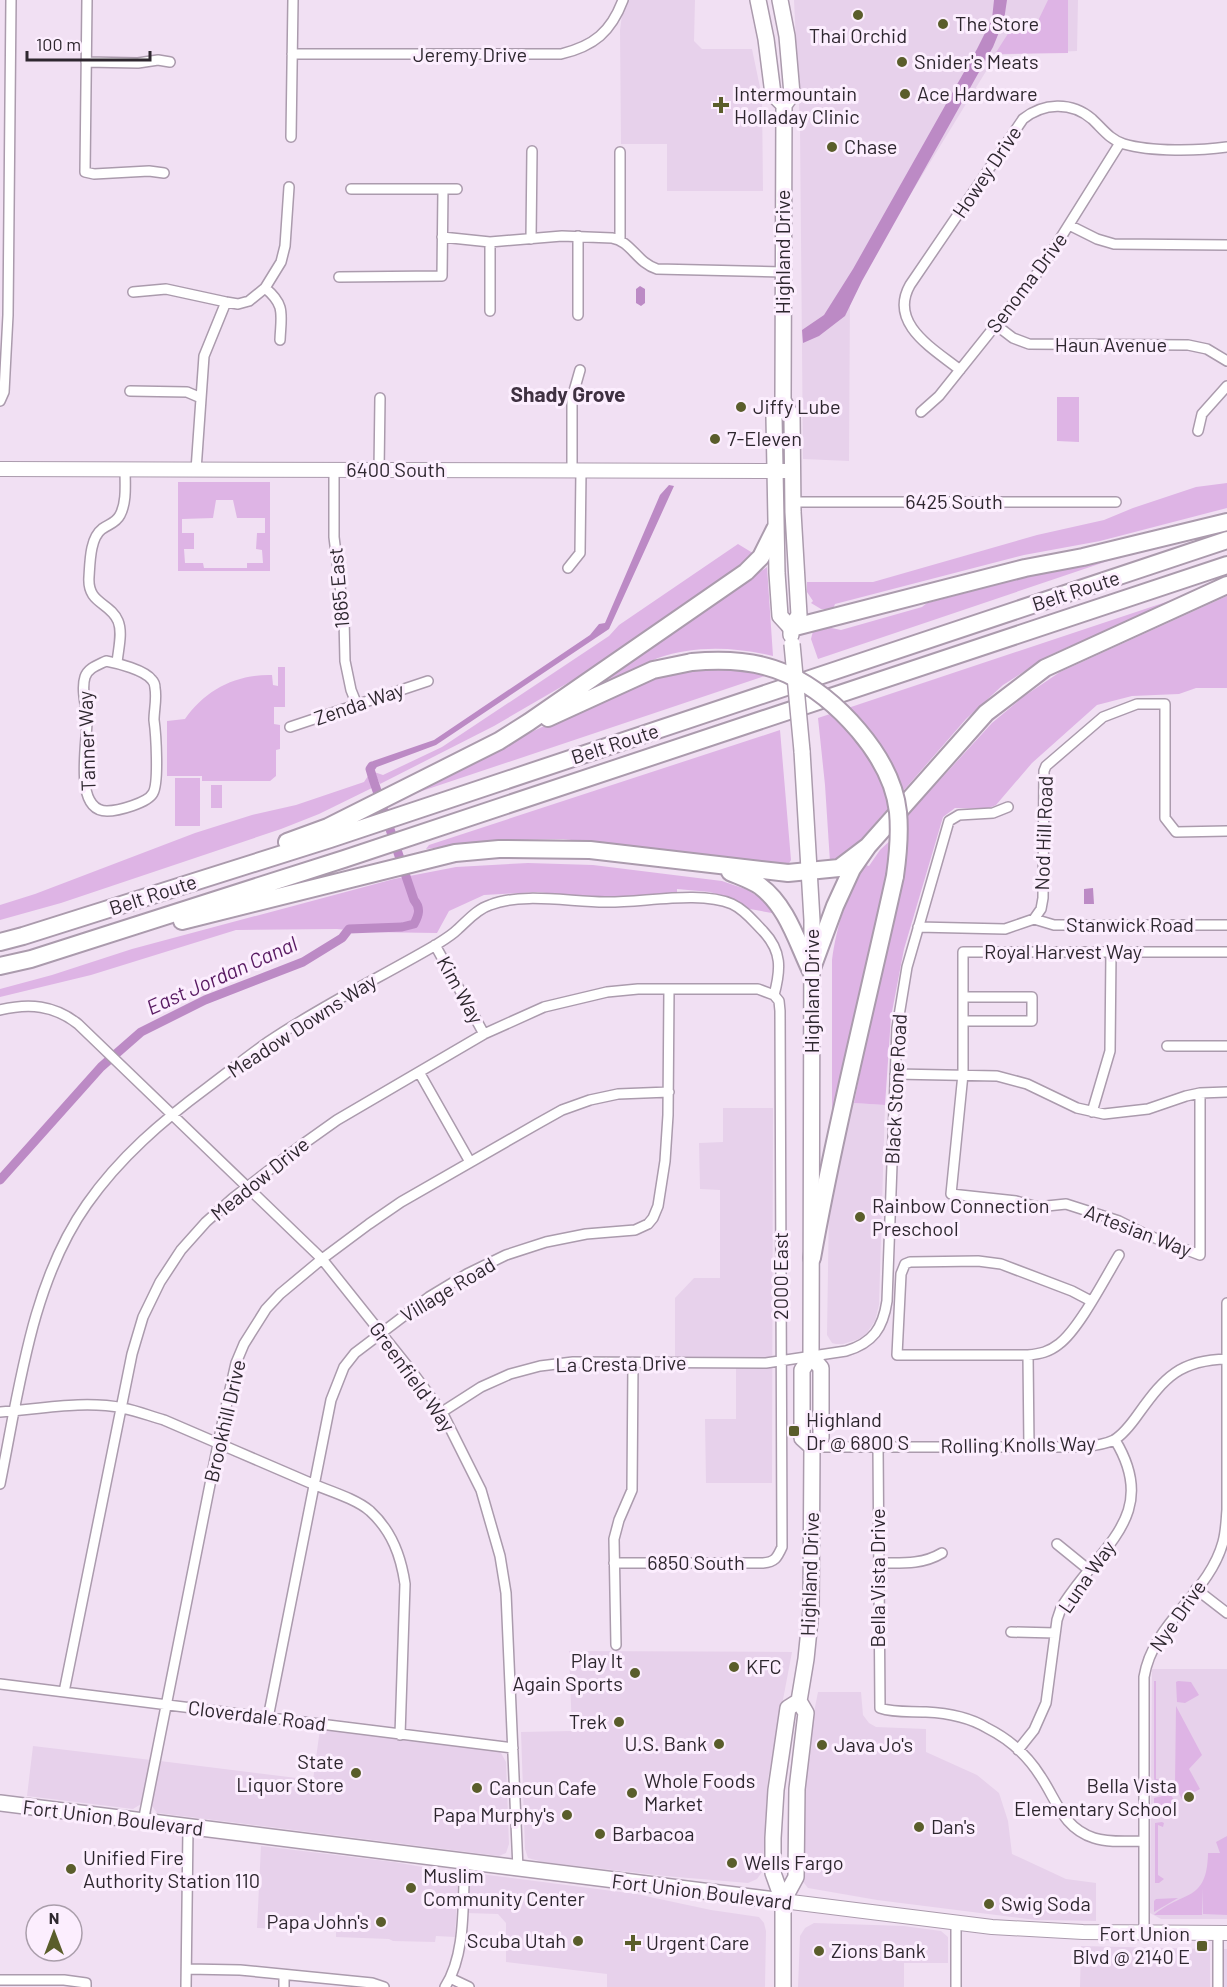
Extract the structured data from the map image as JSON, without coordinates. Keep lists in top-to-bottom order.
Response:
{
  "streets": {
    "highway": ["Belt Route"],
    "main road": ["Highland Drive", "Fort Union Boulevard"],
    "street": [
      "Jeremy Drive",
      "Howey Drive",
      "Senoma Drive",
      "Haun Avenue",
      "6400 South",
      "6425 South",
      "1865 East",
      "Zenda Way",
      "Tanner Way",
      "Nod Hill Road",
      "Stanwick Road",
      "Royal Harvest Way",
      "Kim Way",
      "Meadow Downs Way",
      "Black Stone Road",
      "Meadow Drive",
      "Artesian Way",
      "2000 East",
      "Village Road",
      "La Cresta Drive",
      "Greenfield Way",
      "Brookhill Drive",
      "Rolling Knolls Way",
      "6850 South",
      "Luna Way",
      "Bella Vista Drive",
      "Nye Drive",
      "Cloverdale Road"
    ]
  },
  "crossings": [
    ["Howey Drive", "Senoma Drive"],
    ["Highland Drive", "6400 South"],
    ["Highland Drive", "6425 South"],
    ["Highland Drive", "Black Stone Road"],
    ["Highland Drive", "La Cresta Drive"],
    ["Highland Drive", "Rolling Knolls Way"],
    ["Highland Drive", "Fort Union Boulevard"],
    ["Senoma Drive", "Haun Avenue"],
    ["6400 South", "1865 East"],
    ["1865 East", "Zenda Way"],
    ["Nod Hill Road", "Stanwick Road"],
    ["Royal Harvest Way", "Artesian Way"],
    ["Kim Way", "Meadow Downs Way"],
    ["Kim Way", "Meadow Drive"],
    ["Meadow Downs Way", "Meadow Drive"],
    ["Meadow Downs Way", "2000 East"],
    ["Meadow Downs Way", "Greenfield Way"],
    ["Black Stone Road", "La Cresta Drive"],
    ["Meadow Drive", "2000 East"],
    ["Meadow Drive", "Village Road"],
    ["Meadow Drive", "Greenfield Way"],
    ["Meadow Drive", "Cloverdale Road"],
    ["2000 East", "La Cresta Drive"],
    ["2000 East", "6850 South"],
    ["Village Road", "Greenfield Way"],
    ["Village Road", "Brookhill Drive"],
    ["Village Road", "Cloverdale Road"],
    ["La Cresta Drive", "Greenfield Way"],
    ["Greenfield Way", "Brookhill Drive"],
    ["Greenfield Way", "Cloverdale Road"],
    ["Greenfield Way", "Fort Union Boulevard"],
    ["Brookhill Drive", "Cloverdale Road"],
    ["Brookhill Drive", "Fort Union Boulevard"],
    ["Rolling Knolls Way", "Luna Way"],
    ["Rolling Knolls Way", "Bella Vista Drive"],
    ["Rolling Knolls Way", "Nye Drive"],
    ["Luna Way", "Bella Vista Drive"],
    ["Nye Drive", "Fort Union Boulevard"]
  ],
  "districts": ["Shady Grove"],
  "water": ["East Jordan Canal"],
  "places": {
    "other": [
      "Thai Orchid",
      "The Store",
      "Snider's Meats",
      "Ace Hardware",
      "Chase",
      "Jiffy Lube",
      "7-Eleven",
      "Rainbow Connection Preschool",
      "KFC",
      "Play It Again Sports",
      "Trek",
      "U.S. Bank",
      "Java Jo's",
      "State Liquor Store",
      "Cancun Cafe",
      "Whole Foods Market",
      "Bella Vista Elementary School",
      "Papa Murphy's",
      "Dan's",
      "Barbacoa",
      "Wells Fargo",
      "Unified Fire Authority Station 110",
      "Muslim Community Center",
      "Swig Soda",
      "Papa John's",
      "Scuba Utah",
      "Zions Bank"
    ],
    "health": ["Intermountain Holladay Clinic", "Urgent Care"],
    "transit": ["Highland Dr @ 6800 S", "Fort Union Blvd @ 2140 E"]
  },
  "scale_bar": "100 m",
  "north": "top"
}
